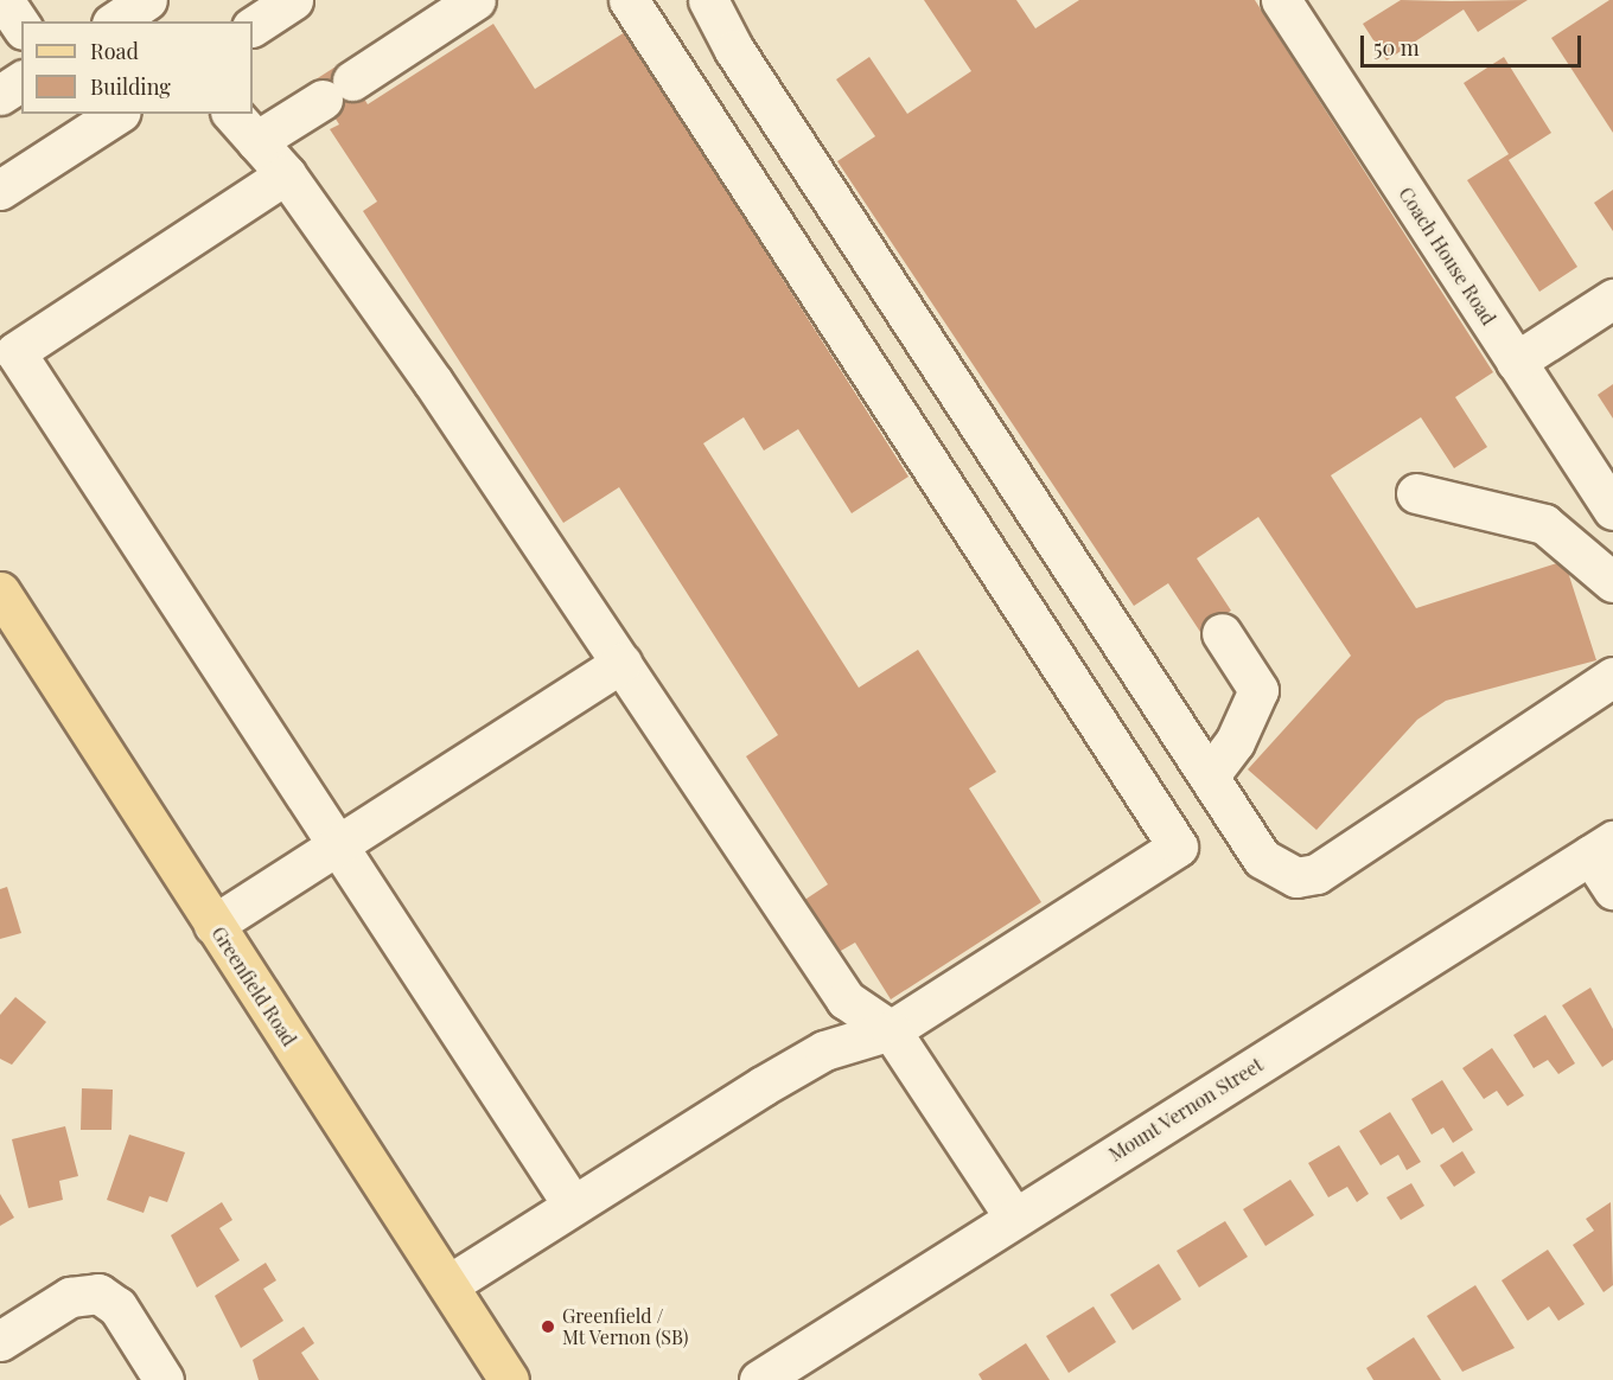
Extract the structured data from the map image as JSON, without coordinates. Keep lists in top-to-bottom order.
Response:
{
  "streets": {
    "main road": ["Greenfield Road"],
    "street": ["Coach House Road", "Mount Vernon Street"]
  },
  "places": ["Greenfield / Mt Vernon (SB)"],
  "legend": ["Road", "Building"],
  "scale_bar": "50 m"
}
